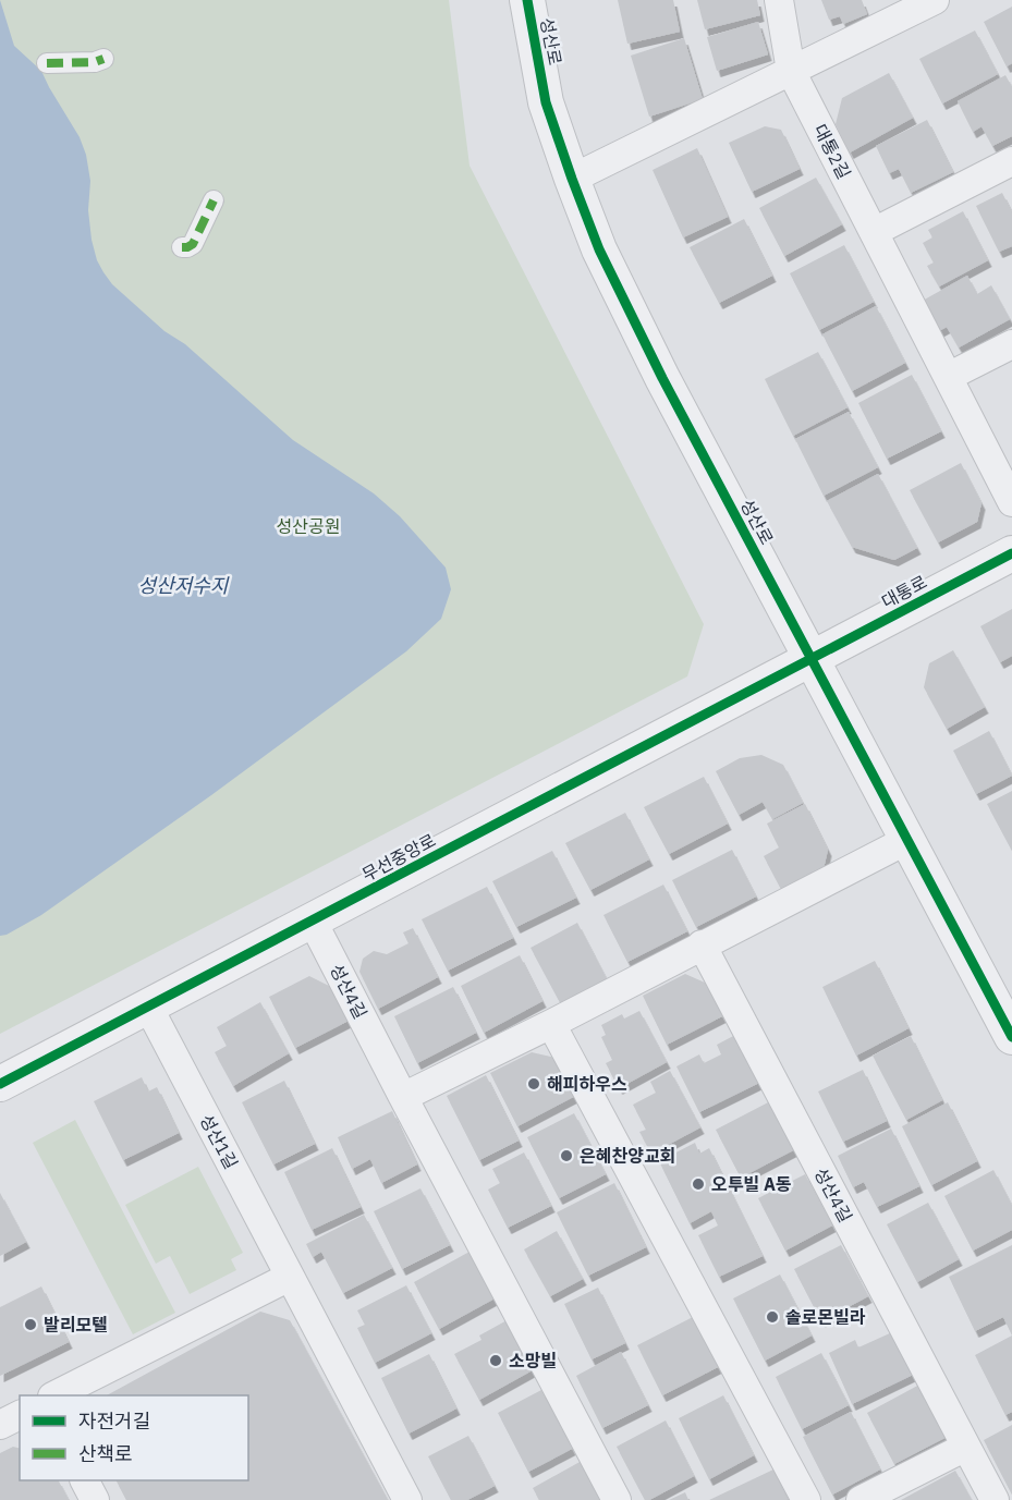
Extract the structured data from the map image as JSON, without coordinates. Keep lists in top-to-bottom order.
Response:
{
  "streets": {
    "street": [
      "성산로",
      "대통2길",
      "대통로",
      "무선중앙로",
      "성산4길",
      "성산1길"
    ]
  },
  "crossings": [
    ["성산로", "대통로"],
    ["성산로", "무선중앙로"],
    ["대통로", "무선중앙로"],
    ["무선중앙로", "성산4길"],
    ["무선중앙로", "성산1길"]
  ],
  "water": ["성산저수지"],
  "parks": ["성산공원"],
  "places": [
    "해피하우스",
    "은혜찬양교회",
    "오투빌 A동",
    "솔로몬빌라",
    "발리모텔",
    "소망빌"
  ],
  "legend": ["자전거길", "산책로"]
}
